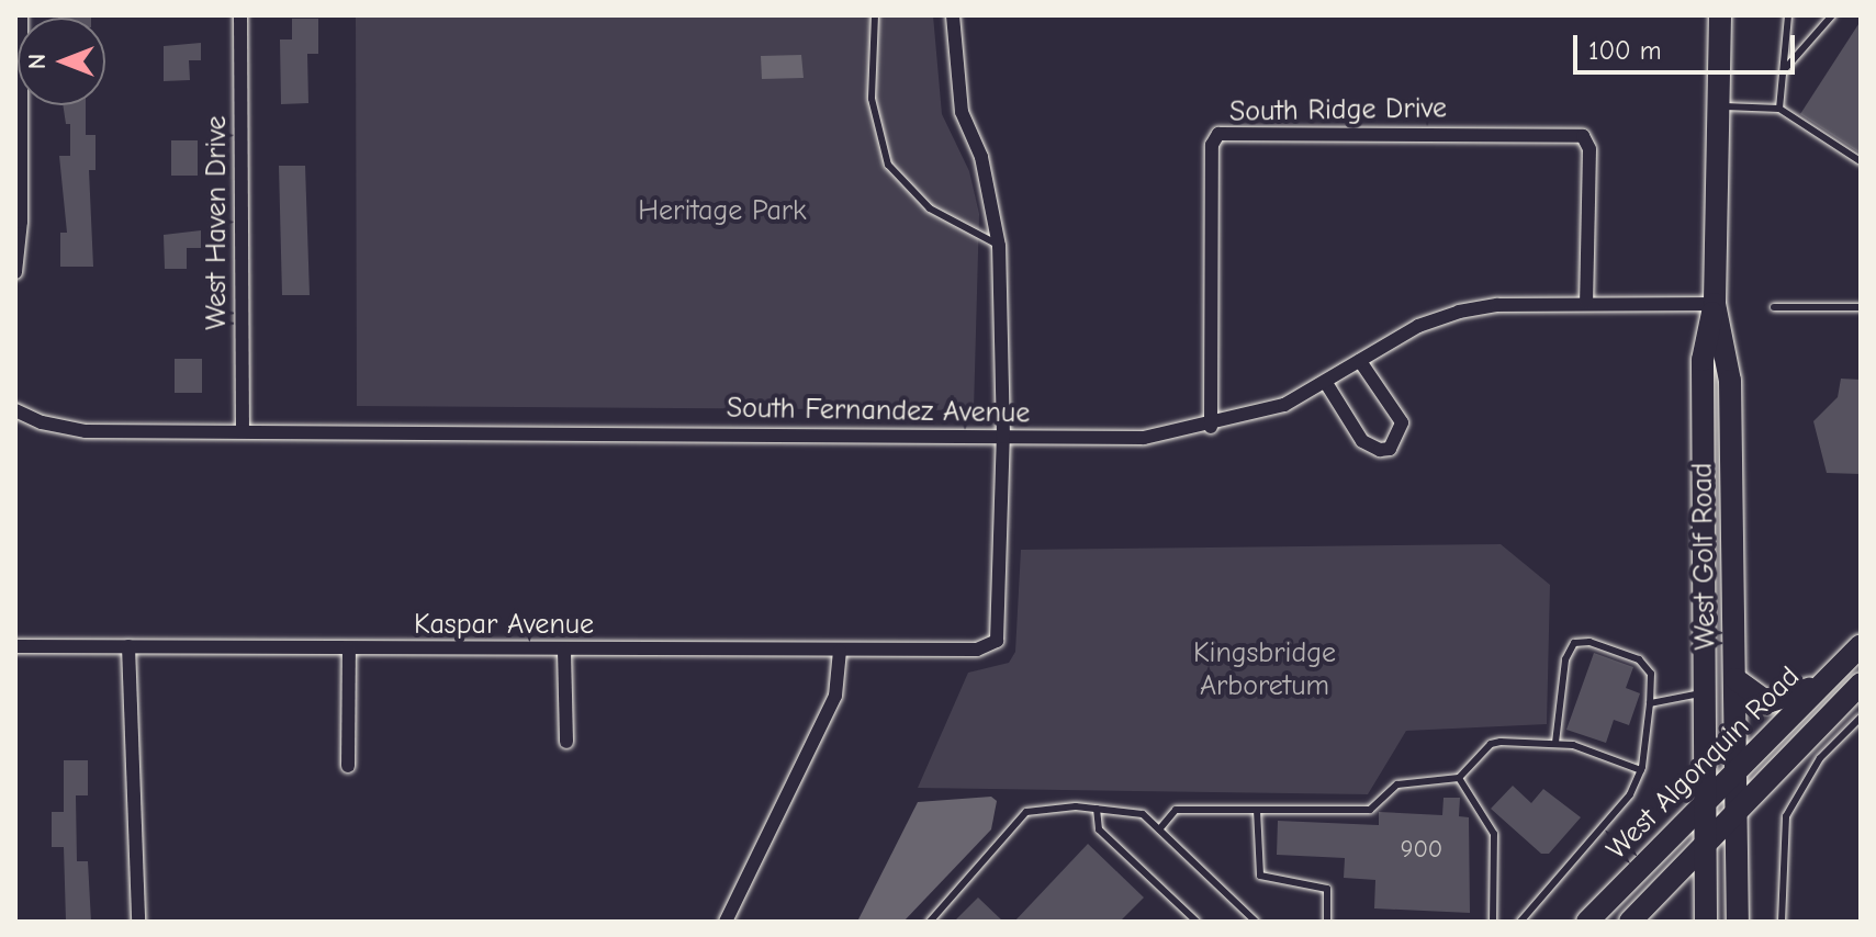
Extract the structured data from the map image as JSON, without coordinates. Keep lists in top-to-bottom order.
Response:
{
  "streets": {
    "main road": ["West Golf Road", "West Algonquin Road"],
    "street": [
      "South Ridge Drive",
      "West Haven Drive",
      "South Fernandez Avenue",
      "Kaspar Avenue"
    ]
  },
  "crossings": [
    ["South Ridge Drive", "South Fernandez Avenue"],
    ["West Haven Drive", "South Fernandez Avenue"],
    ["South Fernandez Avenue", "West Golf Road"],
    ["South Fernandez Avenue", "Kaspar Avenue"],
    ["West Golf Road", "West Algonquin Road"]
  ],
  "parks": ["Heritage Park", "Kingsbridge Arboretum"],
  "house_numbers": ["900"],
  "scale_bar": "100 m",
  "north": "left"
}
